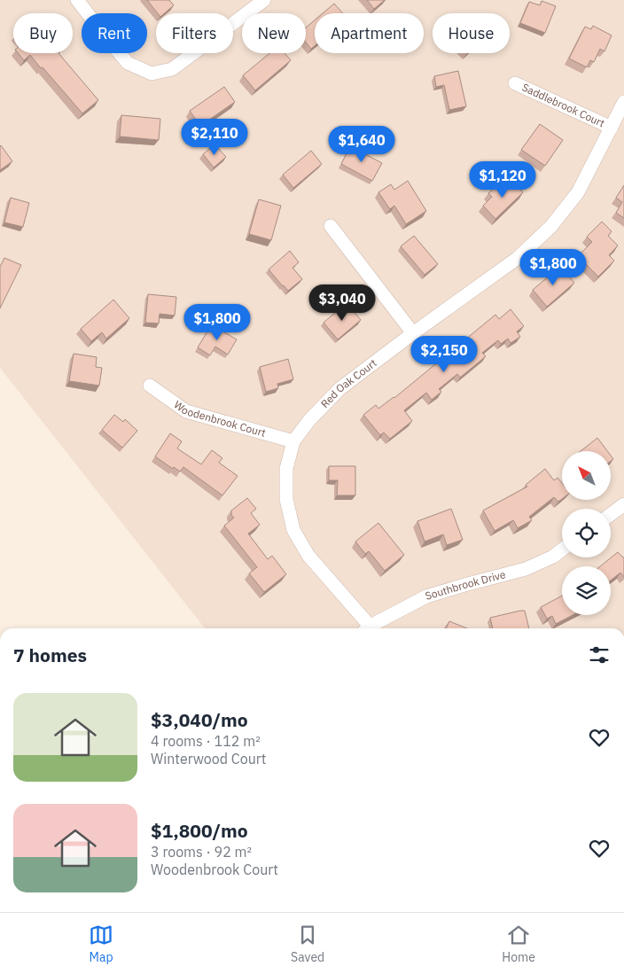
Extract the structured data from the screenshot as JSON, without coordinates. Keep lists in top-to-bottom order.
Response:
{
  "streets": {
    "street": [
      "Saddlebrook Court",
      "Red Oak Court",
      "Woodenbrook Court",
      "Southbrook Drive"
    ]
  },
  "crossings": [
    ["Saddlebrook Court", "Red Oak Court"],
    ["Red Oak Court", "Woodenbrook Court"]
  ],
  "north": "top left",
  "page": {
    "chip": [
      "Buy",
      "Rent",
      "Filters",
      "New",
      "Apartment",
      "House"
    ],
    "price": [
      "$2,110",
      "$1,640",
      "$1,120",
      "$1,800",
      "$3,040",
      "$1,800",
      "$2,150"
    ],
    "heading": "7 homes",
    "list": [
      {
        "name": "$3,040/mo",
        "note": "4 rooms · 112 m² · Winterwood Court"
      },
      {
        "name": "$1,800/mo",
        "note": "3 rooms · 92 m² · Woodenbrook Court"
      }
    ],
    "tabs": ["Map", "Saved", "Home"]
  }
}
